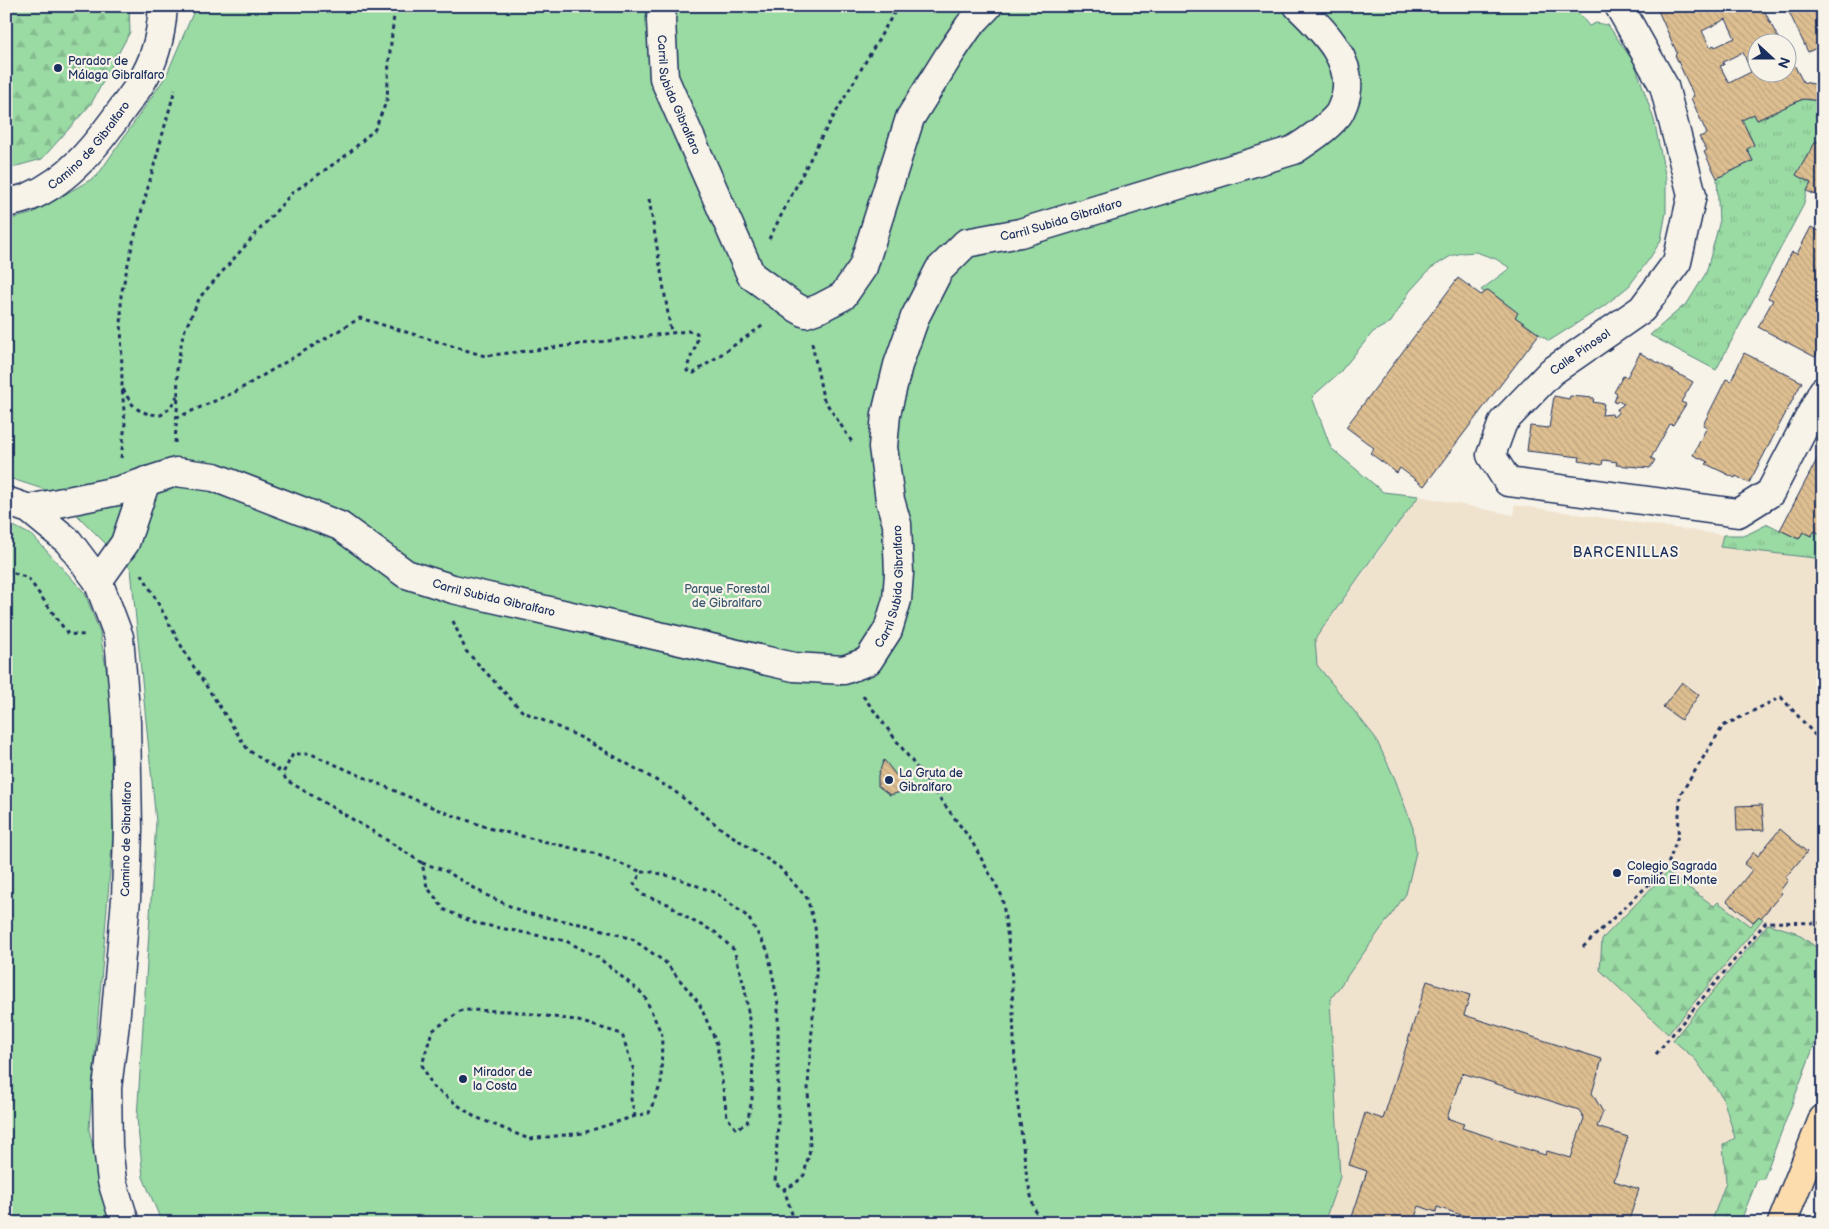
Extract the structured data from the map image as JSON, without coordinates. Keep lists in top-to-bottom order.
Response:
{
  "streets": {
    "street": ["Carril Subida Gibralfaro", "Camino de Gibralfaro", "Calle Pinosol"]
  },
  "crossings": [
    ["Carril Subida Gibralfaro", "Camino de Gibralfaro"]
  ],
  "districts": ["BARCENILLAS"],
  "parks": ["Parque Forestal de Gibralfaro"],
  "places": [
    "Parador de Málaga Gibralfaro",
    "La Gruta de Gibralfaro",
    "Colegio Sagrada Familia El Monte",
    "Mirador de la Costa"
  ],
  "north": "right"
}
